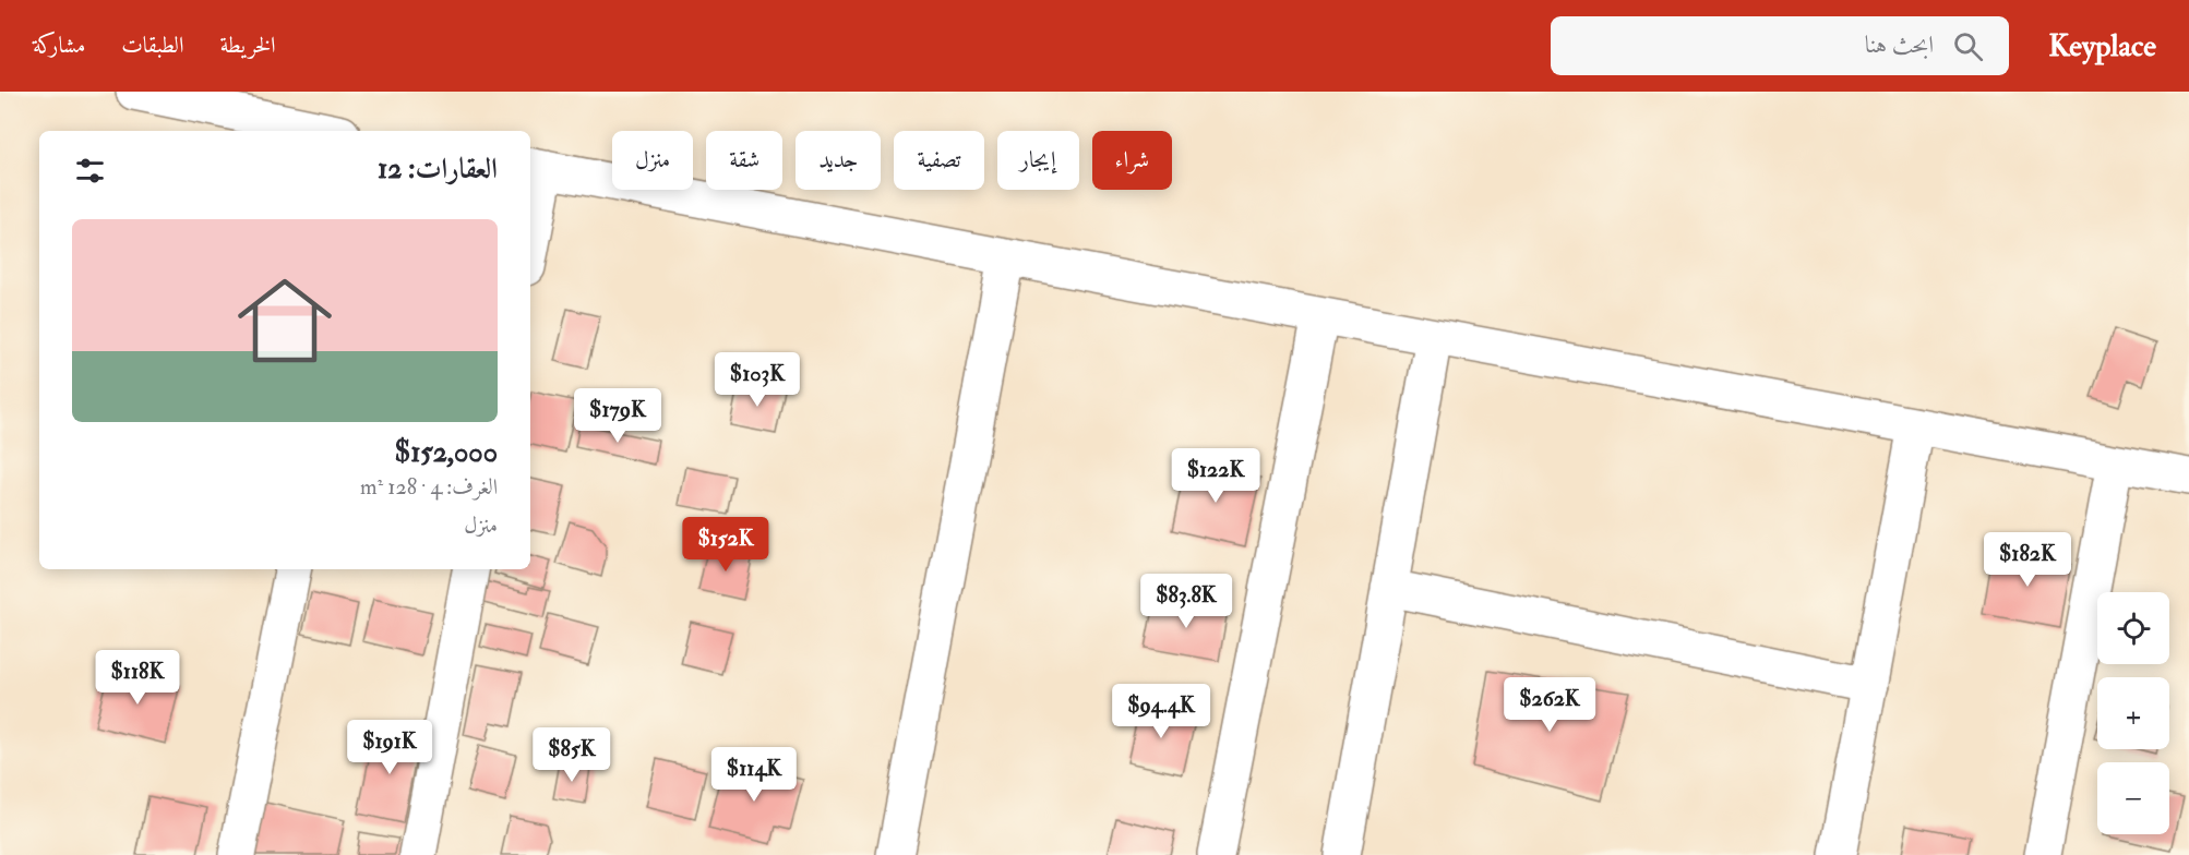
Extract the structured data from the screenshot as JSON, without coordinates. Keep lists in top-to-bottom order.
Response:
{
  "page": {
    "header": "Keyplace",
    "search": "ابحث هنا",
    "nav": ["الخريطة", "الطبقات", "مشاركة"],
    "chip": [
      "شراء",
      "إيجار",
      "تصفية",
      "جديد",
      "شقة",
      "منزل"
    ],
    "heading": "العقارات: 12",
    "list": [
      {
        "name": "$152,000",
        "note": "الغرف: 4 · 128 m² · منزل"
      }
    ],
    "price": [
      "$103K",
      "$179K",
      "$122K",
      "$152K",
      "$182K",
      "$83.8K",
      "$118K",
      "$262K",
      "$94.4K",
      "$191K",
      "$85K",
      "$114K"
    ],
    "map_buttons": ["+", "−"]
  }
}
